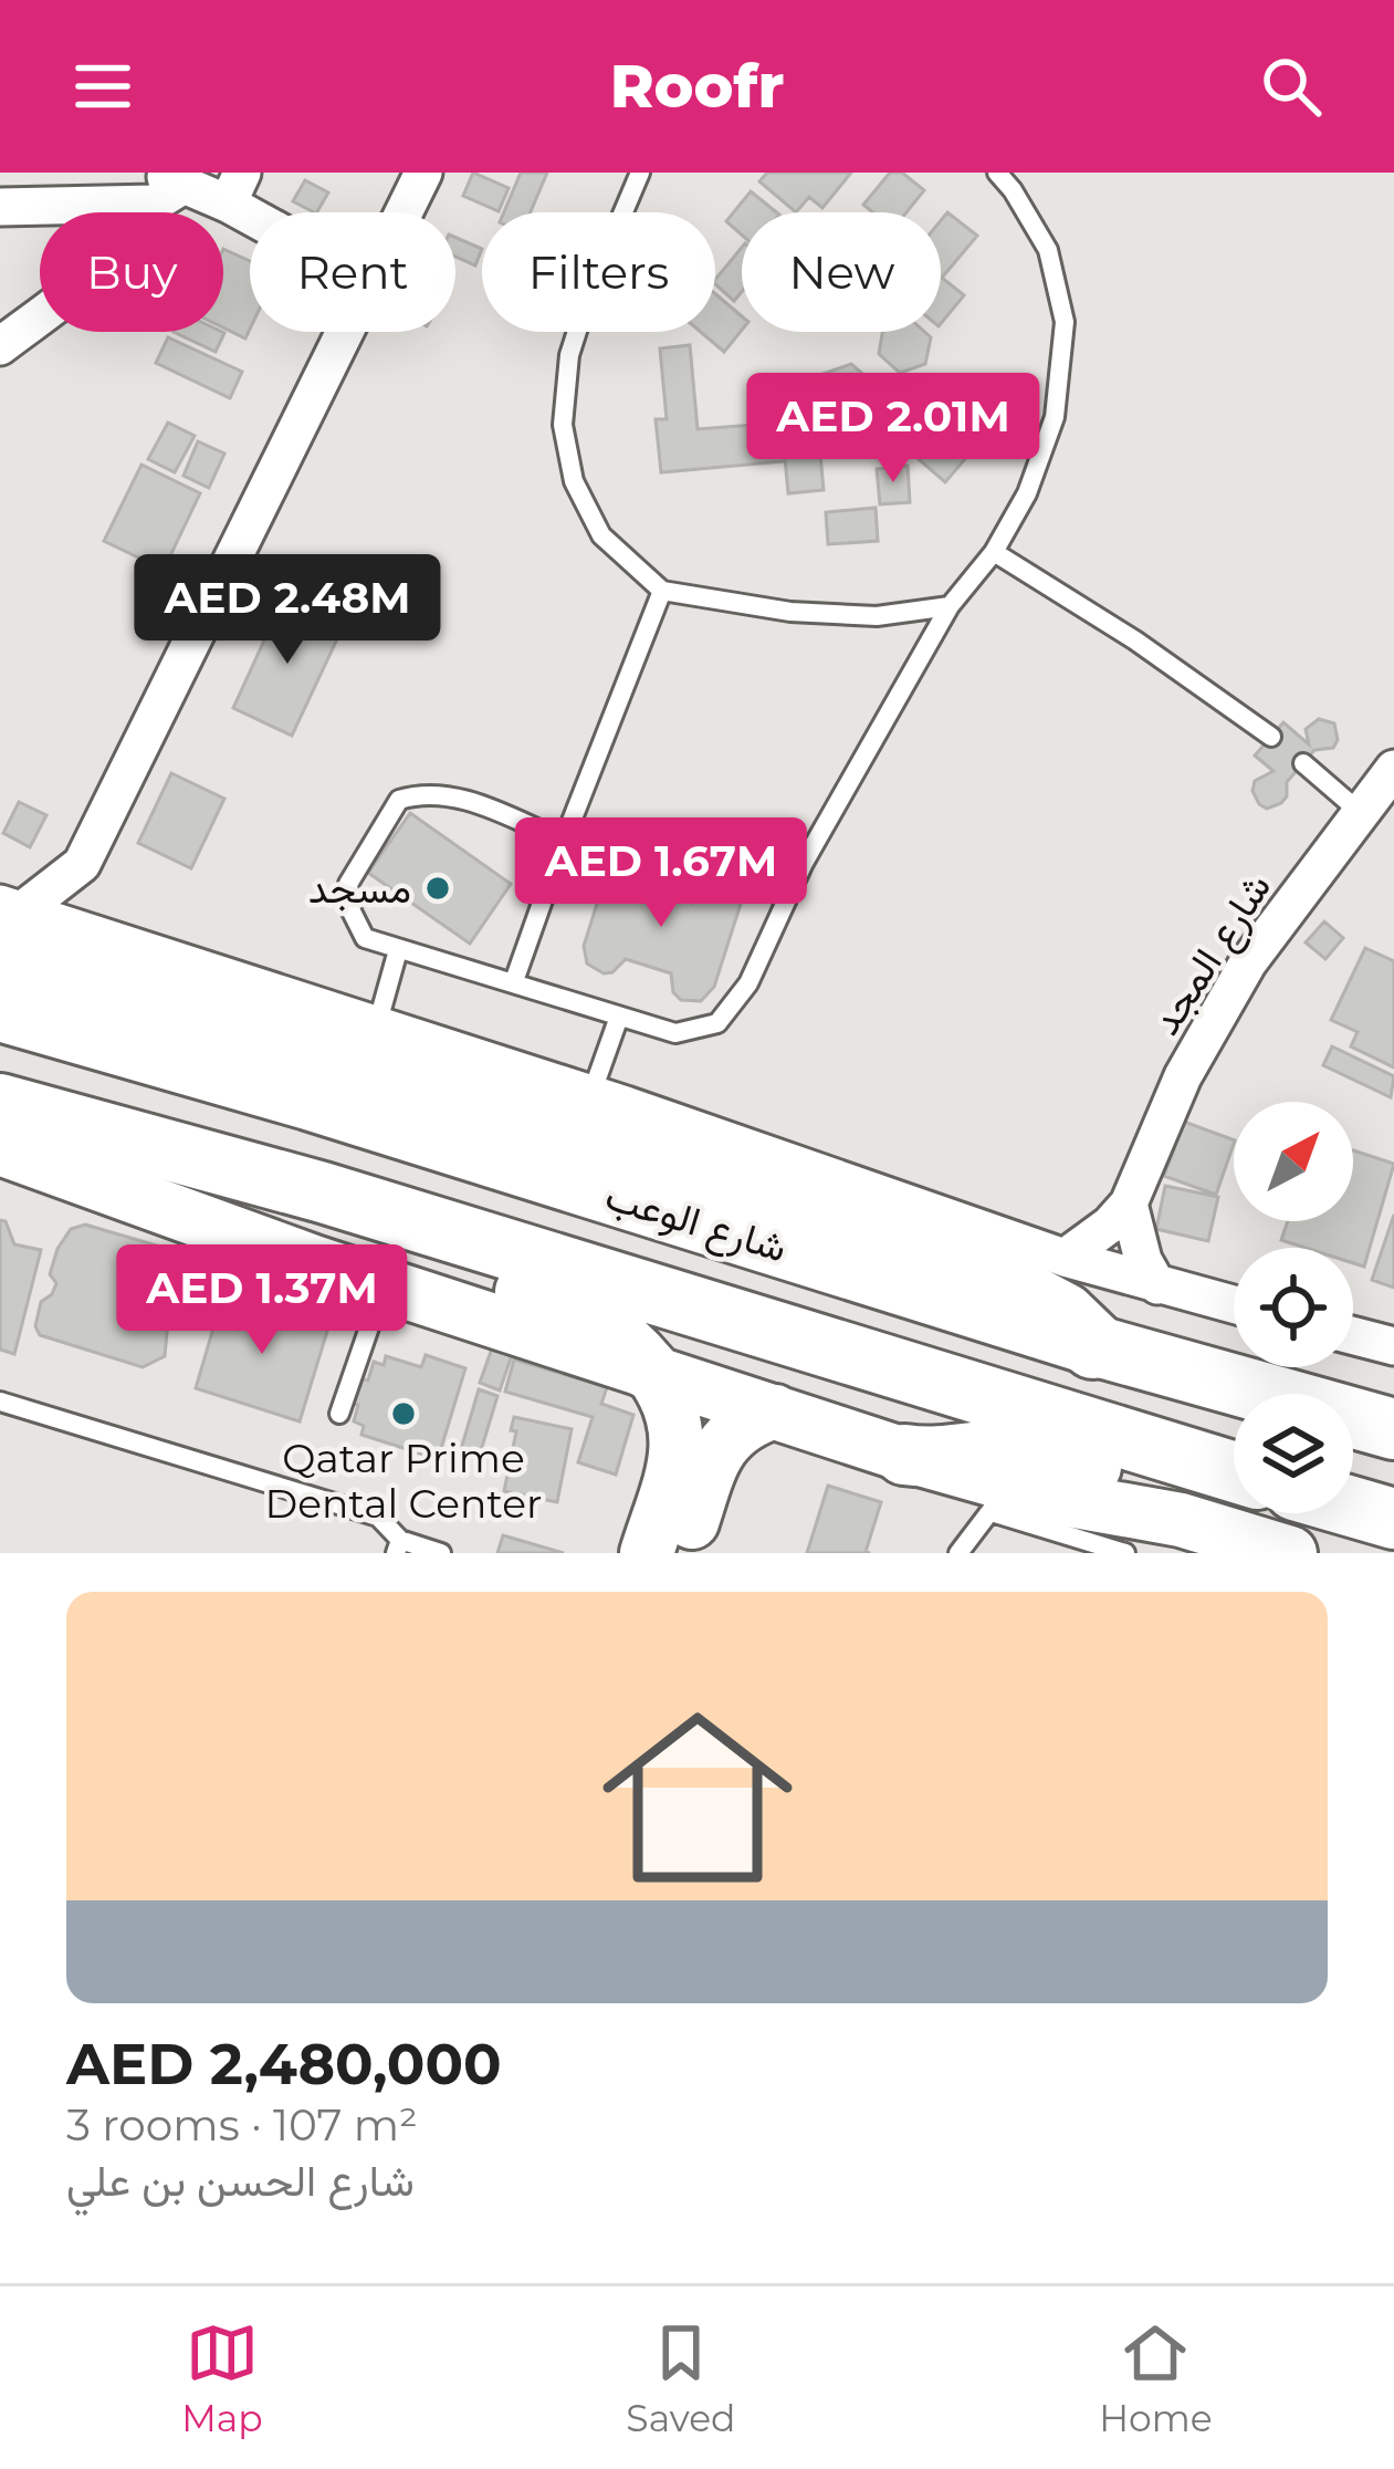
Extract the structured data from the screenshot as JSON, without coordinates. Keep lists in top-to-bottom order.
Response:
{
  "streets": {
    "main road": ["شارع الوعب"],
    "street": ["شارع المجد"]
  },
  "crossings": [
    ["شارع المجد", "شارع الوعب"]
  ],
  "places": ["مسجد", "Qatar Prime Dental Center"],
  "north": "top right",
  "page": {
    "header": "Roofr",
    "chip": [
      "Buy",
      "Rent",
      "Filters",
      "New"
    ],
    "price": [
      "AED 2.01M",
      "AED 2.48M",
      "AED 1.67M",
      "AED 1.37M"
    ],
    "list": [
      {
        "name": "AED 2,480,000",
        "note": "3 rooms · 107 m² · شارع الحسن بن علي"
      }
    ],
    "tabs": ["Map", "Saved", "Home"]
  }
}
